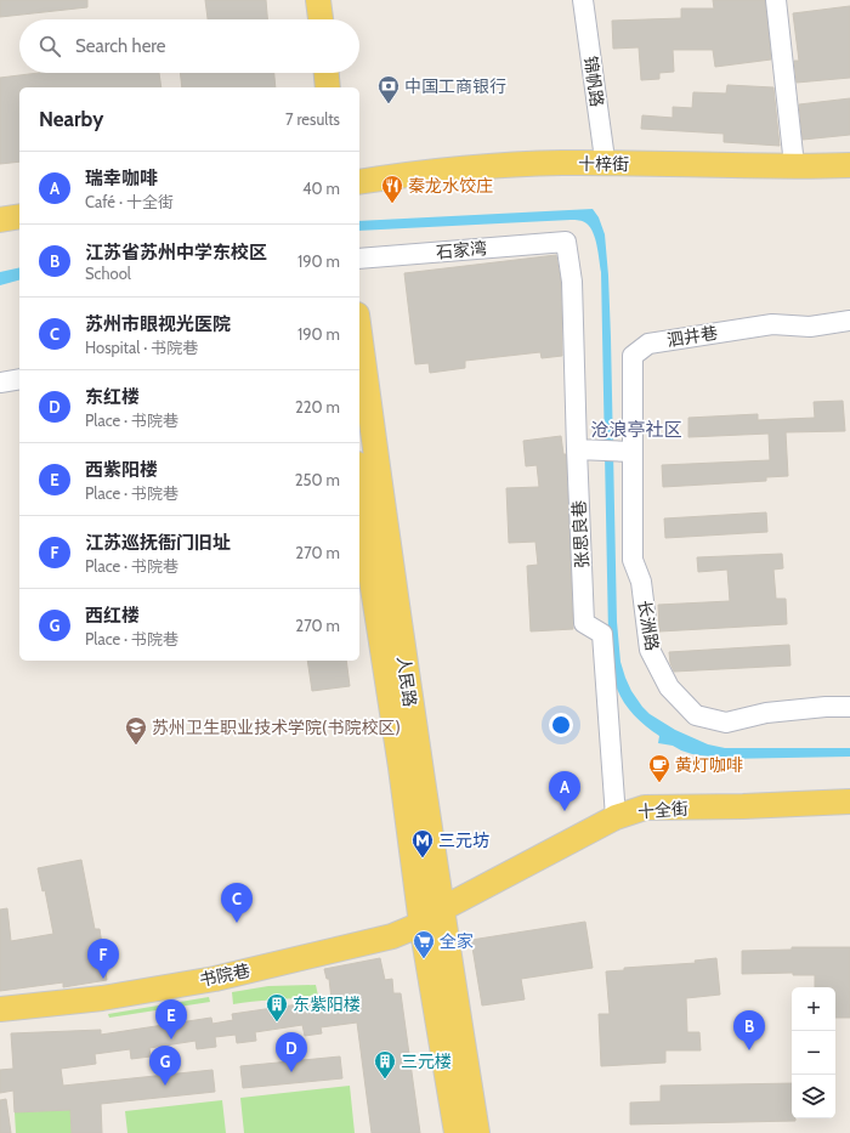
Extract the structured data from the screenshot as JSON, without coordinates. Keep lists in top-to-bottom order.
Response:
{
  "streets": {
    "main road": [
      "十梓街",
      "人民路",
      "十全街",
      "书院巷"
    ],
    "street": [
      "锦帆路",
      "石家湾",
      "泗井巷",
      "张思良巷",
      "长洲路"
    ]
  },
  "crossings": [
    ["锦帆路", "十梓街"],
    ["石家湾", "张思良巷"],
    ["泗井巷", "长洲路"],
    ["张思良巷", "十全街"],
    ["人民路", "十全街"],
    ["人民路", "书院巷"],
    ["十全街", "书院巷"]
  ],
  "districts": ["沧浪亭社区"],
  "places": {
    "bank": ["中国工商银行"],
    "restaurant": ["秦龙水饺庄"],
    "school or university": ["苏州卫生职业技术学院(书院校区)"],
    "cafe": ["黄灯咖啡"],
    "metro station": ["三元坊"],
    "supermarket": ["全家"],
    "building": ["东紫阳楼", "三元楼"]
  },
  "page": {
    "search": "Search here",
    "heading": ["Nearby", "7 results"],
    "list": [
      {
        "mark": "A",
        "name": "瑞幸咖啡",
        "note": "Café · 十全街",
        "value": "40 m"
      },
      {
        "mark": "B",
        "name": "江苏省苏州中学东校区",
        "note": "School",
        "value": "190 m"
      },
      {
        "mark": "C",
        "name": "苏州市眼视光医院",
        "note": "Hospital · 书院巷",
        "value": "190 m"
      },
      {
        "mark": "D",
        "name": "东红楼",
        "note": "Place · 书院巷",
        "value": "220 m"
      },
      {
        "mark": "E",
        "name": "西紫阳楼",
        "note": "Place · 书院巷",
        "value": "250 m"
      },
      {
        "mark": "F",
        "name": "江苏巡抚衙门旧址",
        "note": "Place · 书院巷",
        "value": "270 m"
      },
      {
        "mark": "G",
        "name": "西红楼",
        "note": "Place · 书院巷",
        "value": "270 m"
      }
    ],
    "pins": [
      "A",
      "C",
      "F",
      "E",
      "B",
      "D",
      "G"
    ],
    "map_buttons": ["+", "−"]
  }
}
